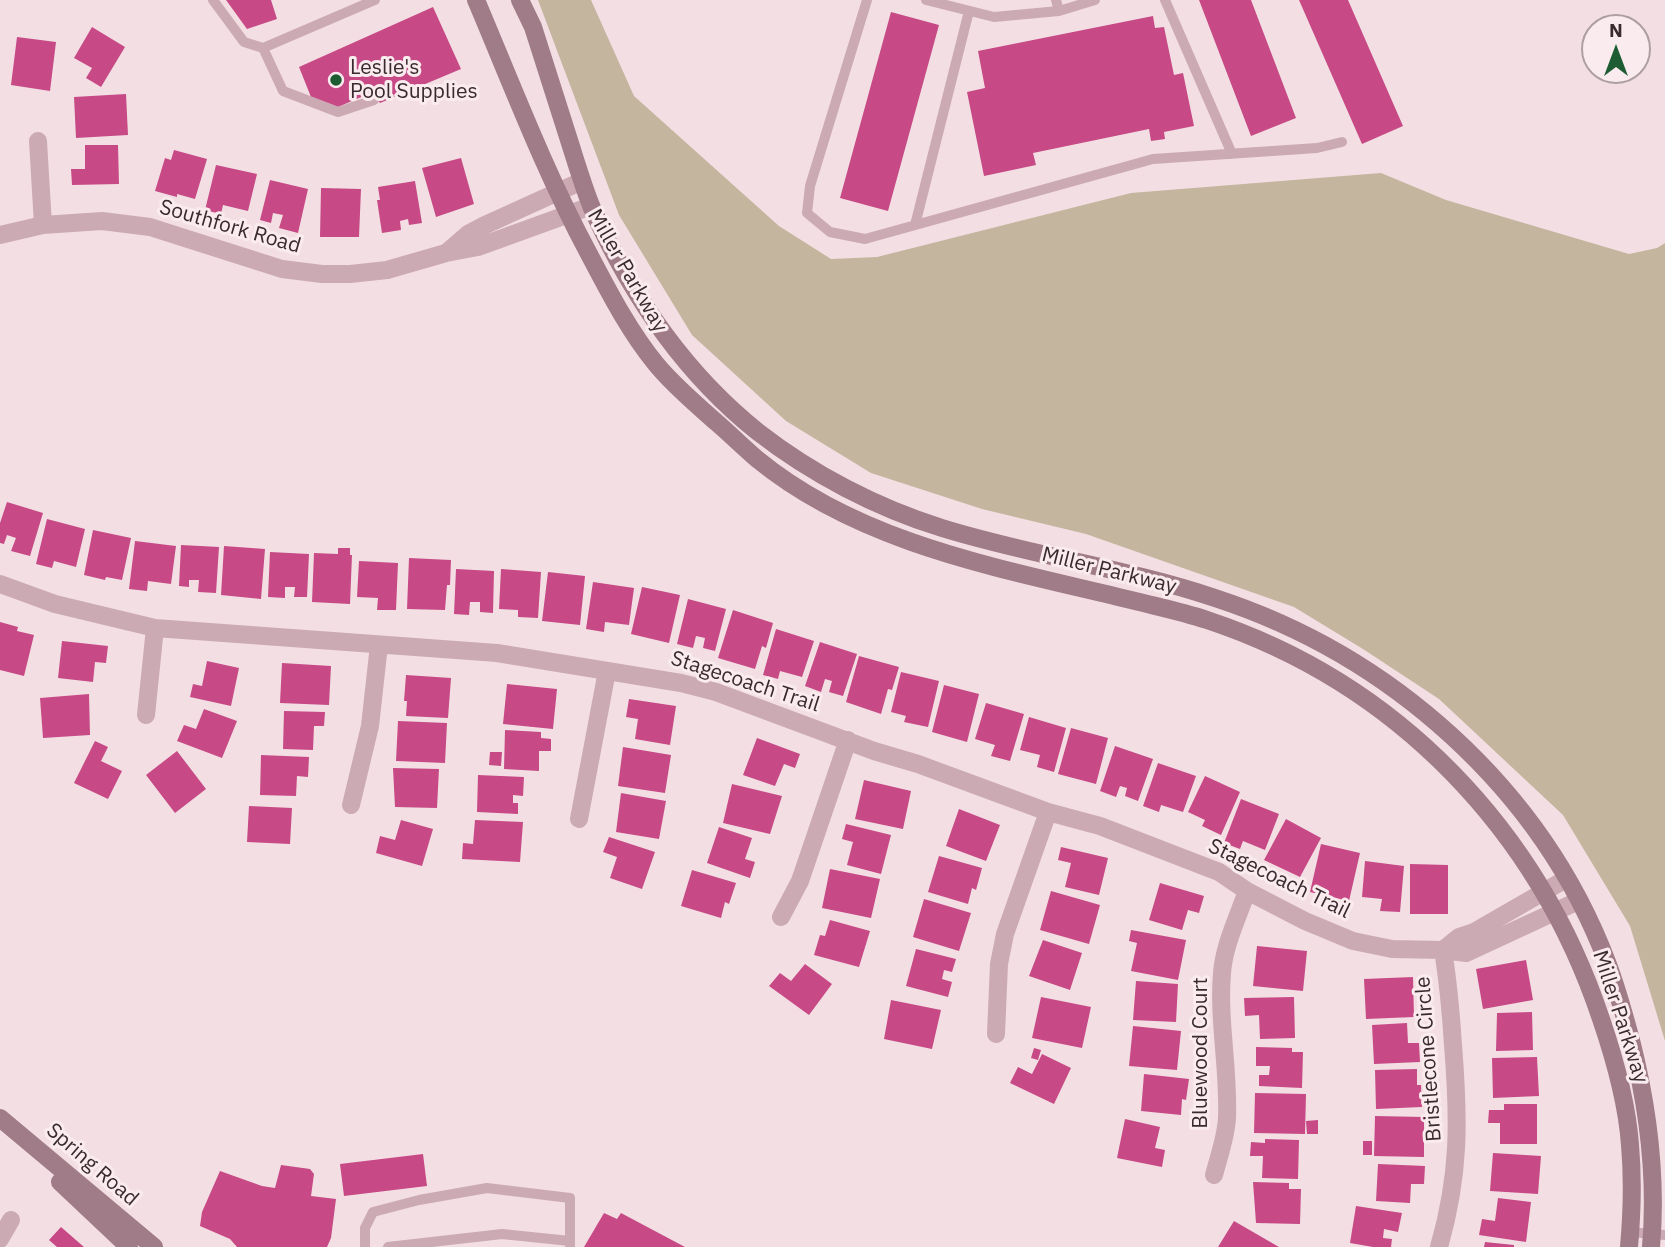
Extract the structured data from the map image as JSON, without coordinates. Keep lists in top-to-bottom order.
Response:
{
  "streets": {
    "street": [
      "Southfork Road",
      "Miller Parkway",
      "Stagecoach Trail",
      "Bluewood Court",
      "Bristlecone Circle",
      "Spring Road"
    ]
  },
  "crossings": [
    ["Southfork Road", "Miller Parkway"],
    ["Miller Parkway", "Stagecoach Trail"],
    ["Stagecoach Trail", "Bluewood Court"],
    ["Stagecoach Trail", "Bristlecone Circle"]
  ],
  "places": ["Leslie's Pool Supplies"],
  "north": "top"
}
